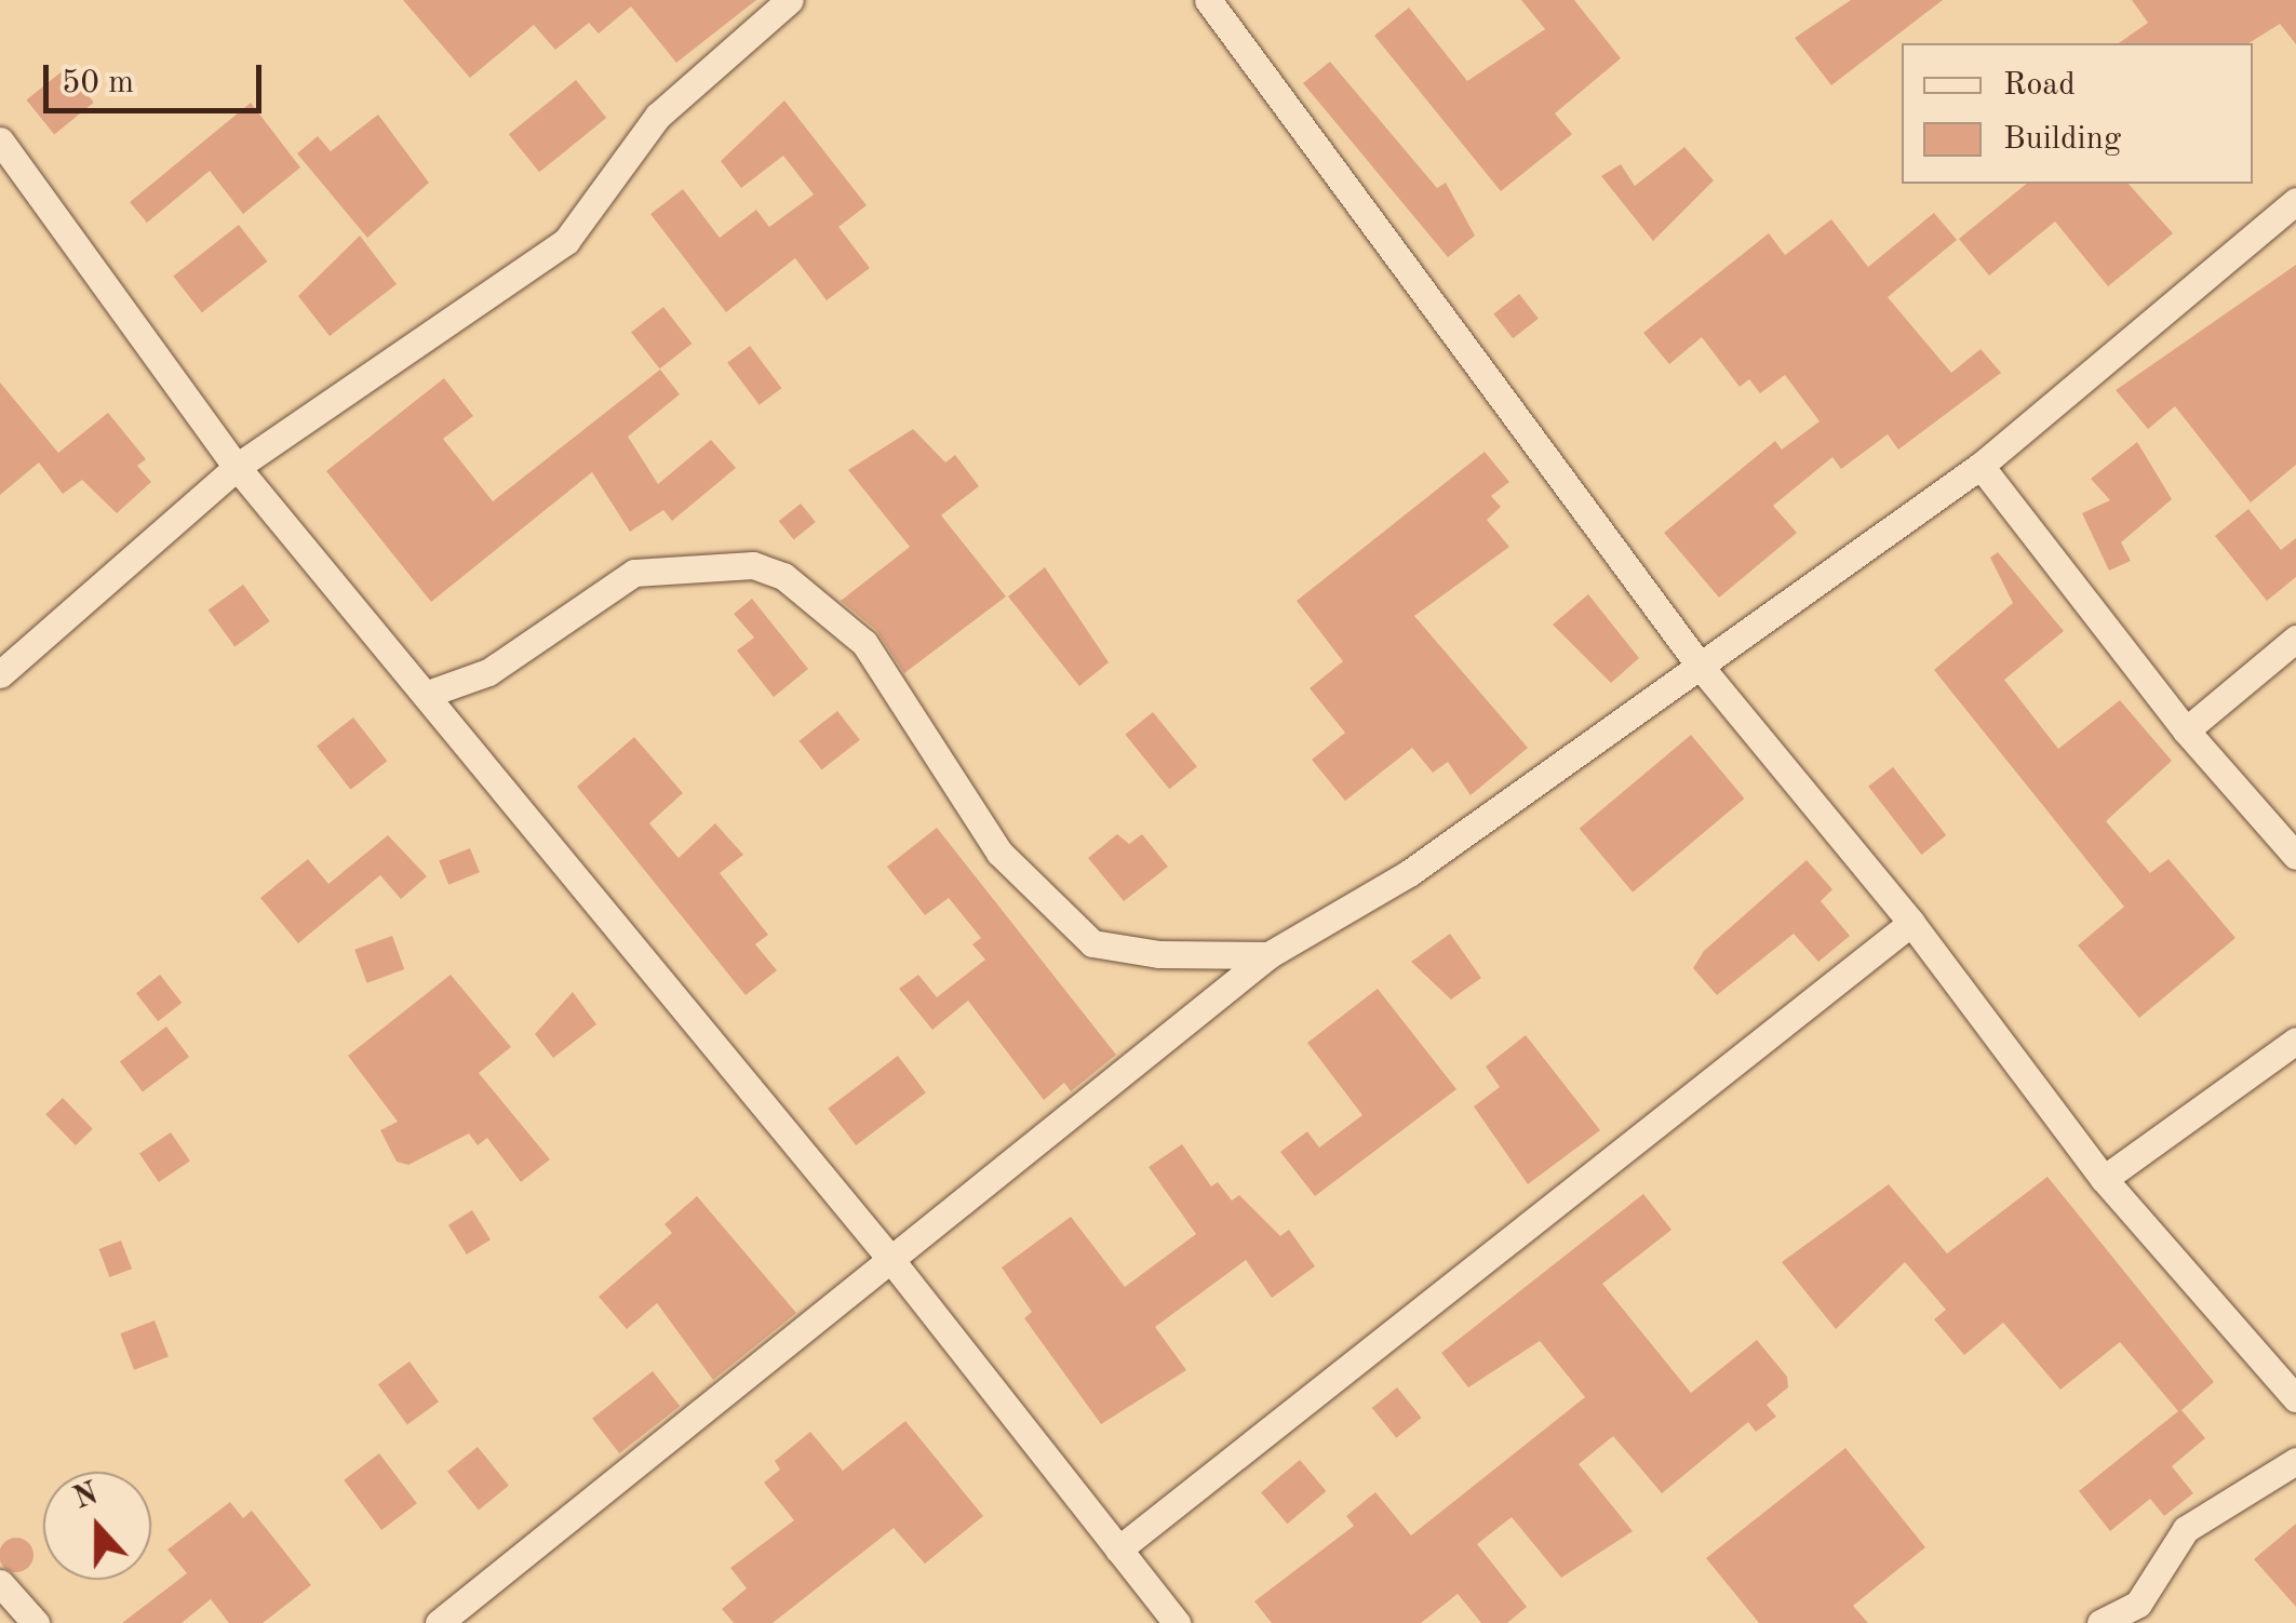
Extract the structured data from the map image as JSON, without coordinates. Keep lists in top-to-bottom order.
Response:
{
  "legend": ["Road", "Building"],
  "scale_bar": "50 m",
  "north": "top"
}
